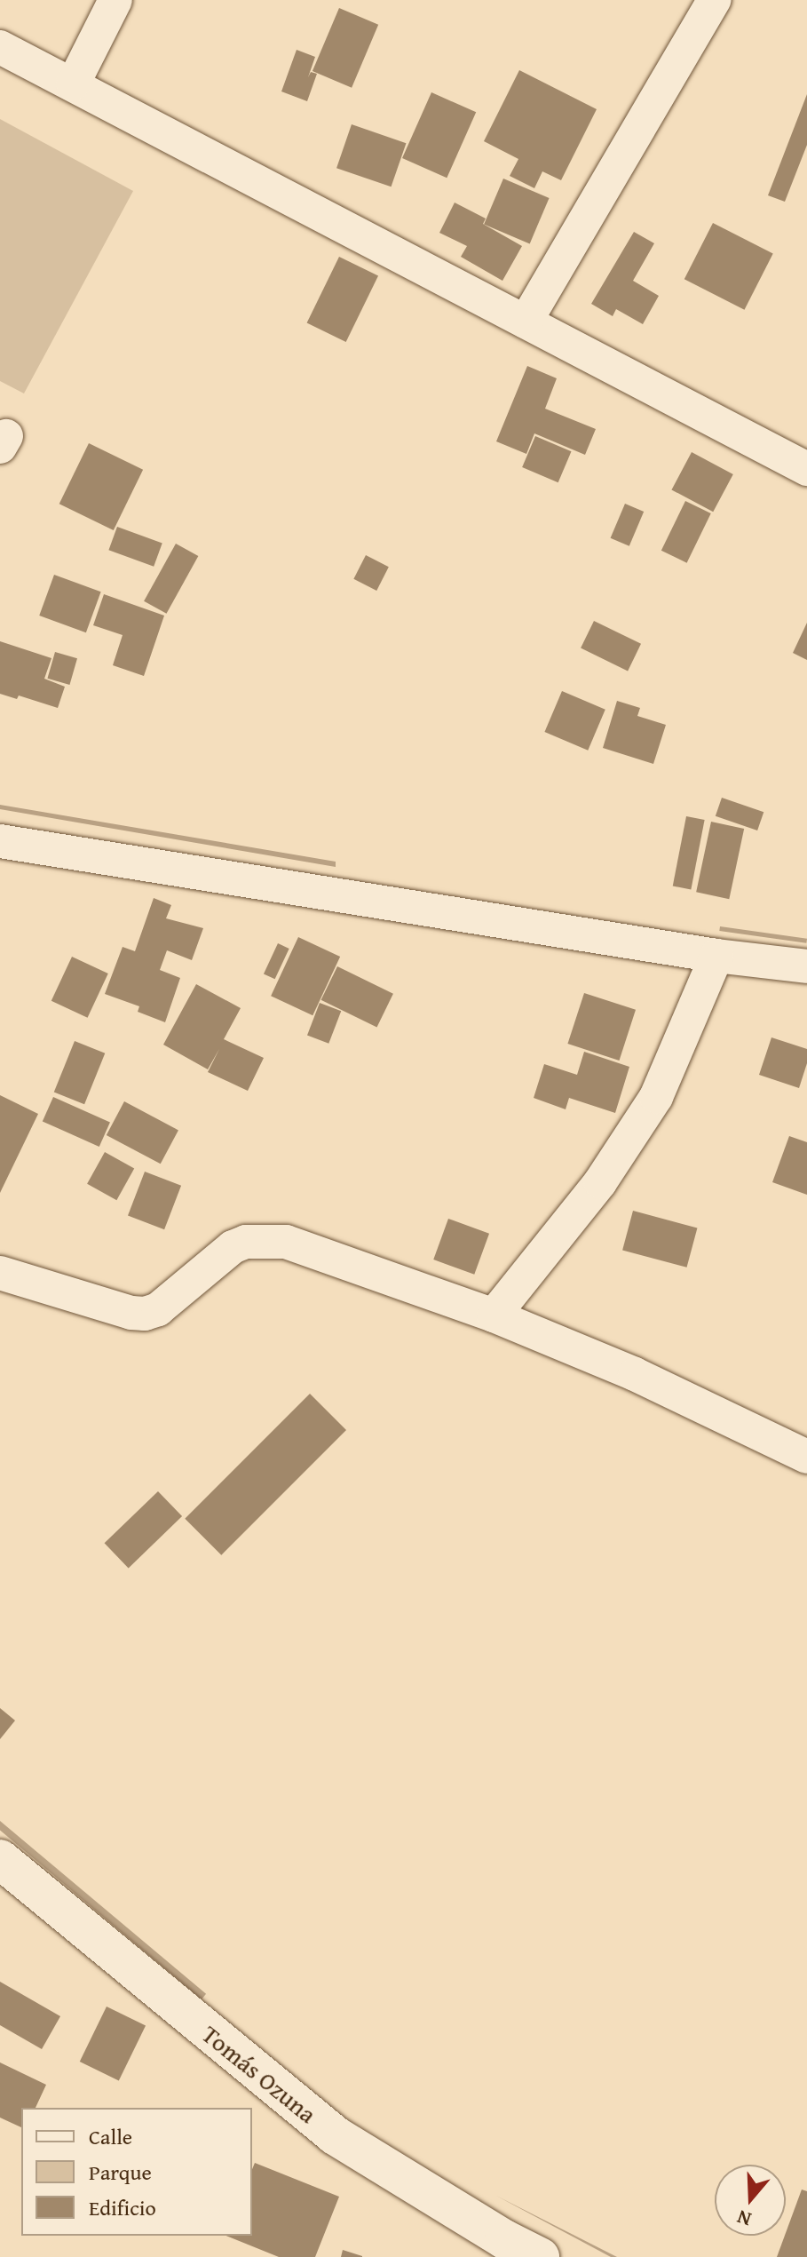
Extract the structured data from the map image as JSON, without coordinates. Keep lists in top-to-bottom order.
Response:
{
  "streets": {
    "street": ["Tomás Ozuna"]
  },
  "legend": ["Calle", "Parque", "Edificio"],
  "north": "bottom"
}
